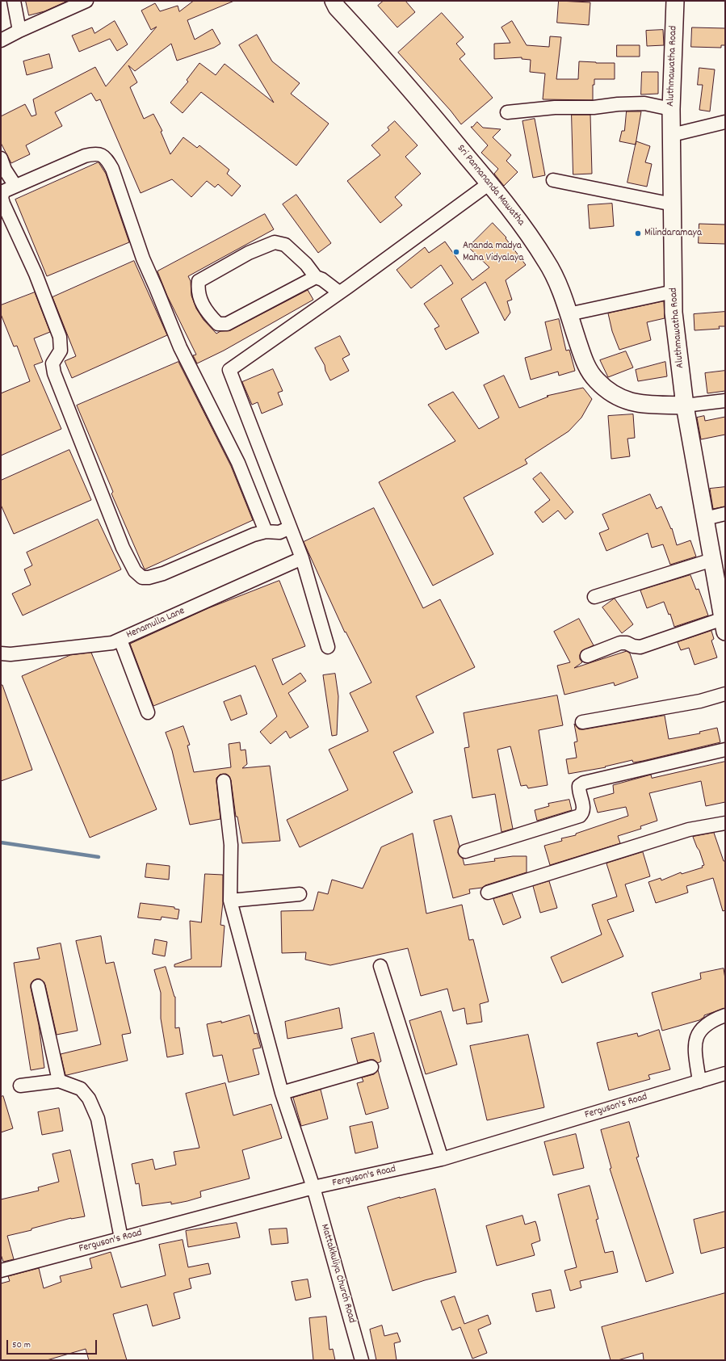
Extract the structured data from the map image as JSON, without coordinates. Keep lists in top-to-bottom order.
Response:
{
  "streets": {
    "main road": ["Aluthmawatha Road", "Sri Pannananda Mawatha"],
    "street": ["Henamulla Lane", "Ferguson's Road", "Mattakkuliya Church Road"]
  },
  "crossings": [
    ["Aluthmawatha Road", "Sri Pannananda Mawatha"],
    ["Ferguson's Road", "Mattakkuliya Church Road"]
  ],
  "places": ["Milindaramaya", "Ananda madya Maha Vidyalaya"],
  "scale_bar": "50 m"
}
